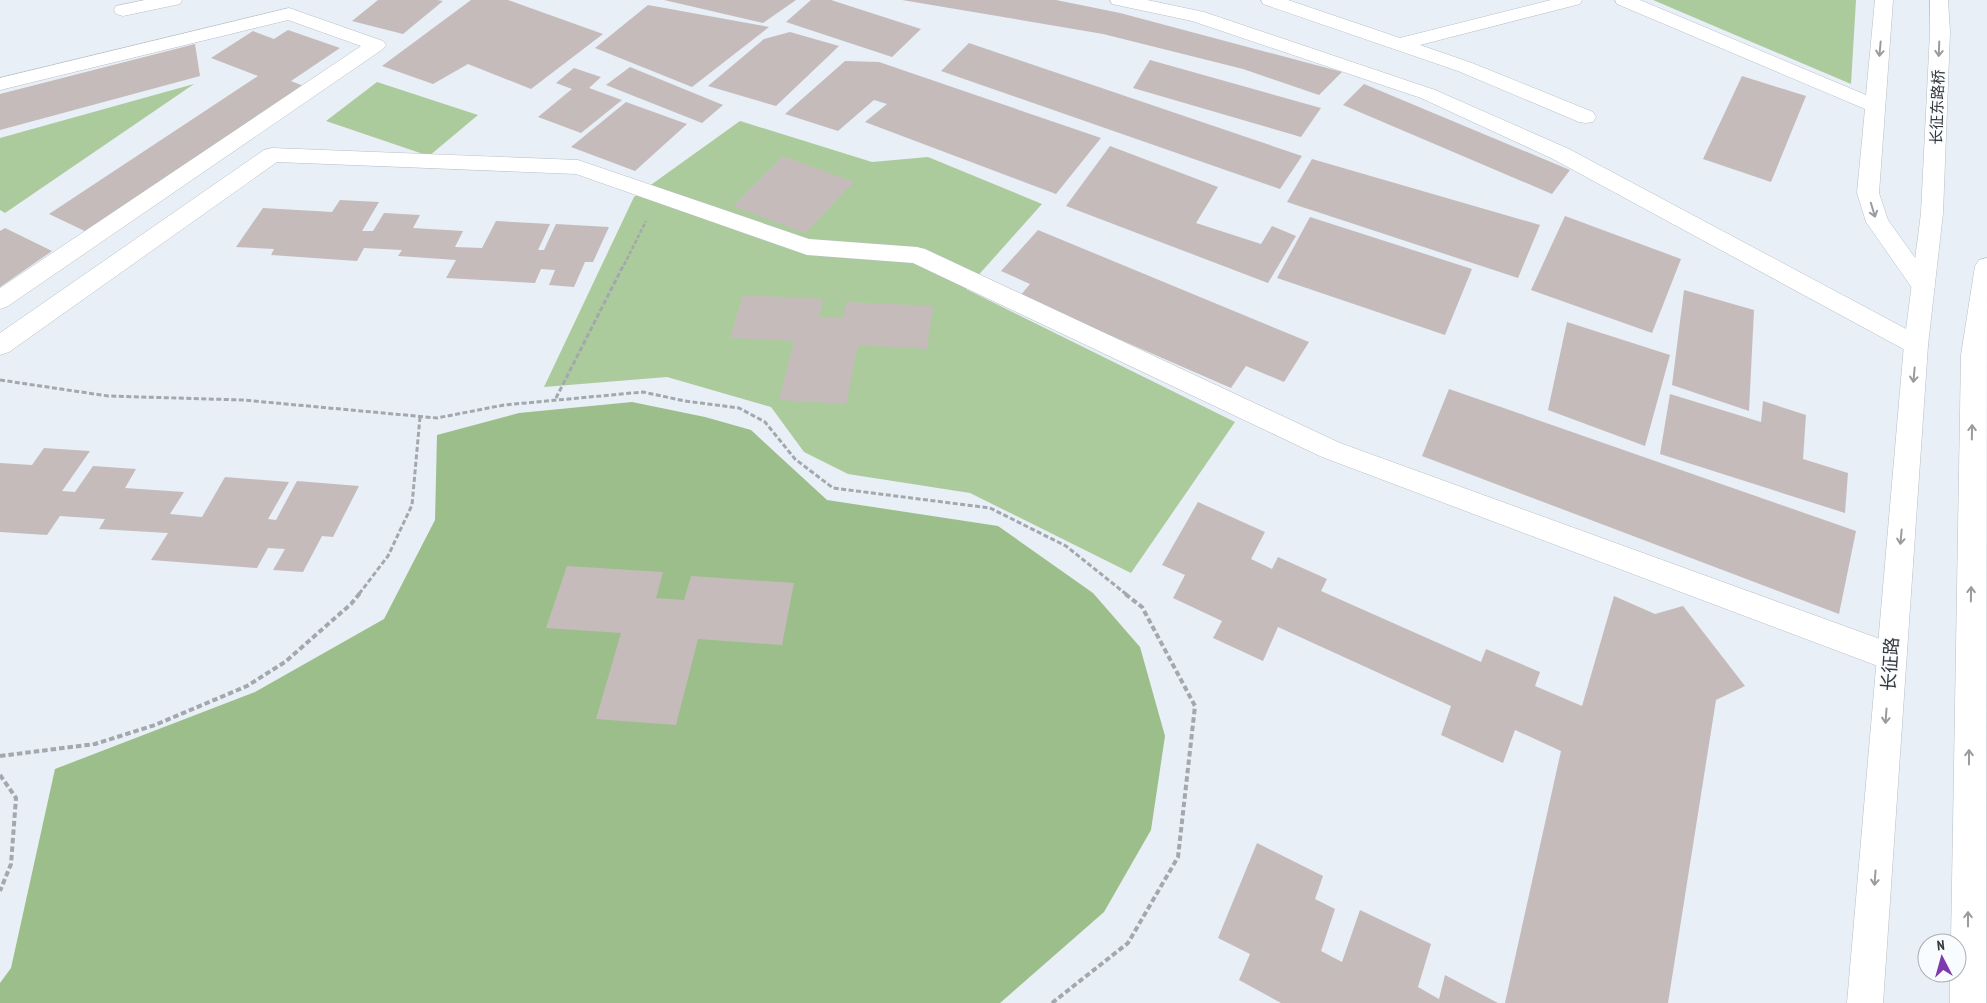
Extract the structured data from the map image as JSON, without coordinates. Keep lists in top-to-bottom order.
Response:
{
  "streets": {
    "main road": ["长征东路桥", "长征路"]
  },
  "crossings": [
    ["长征东路桥", "长征路"]
  ],
  "north": "top"
}
